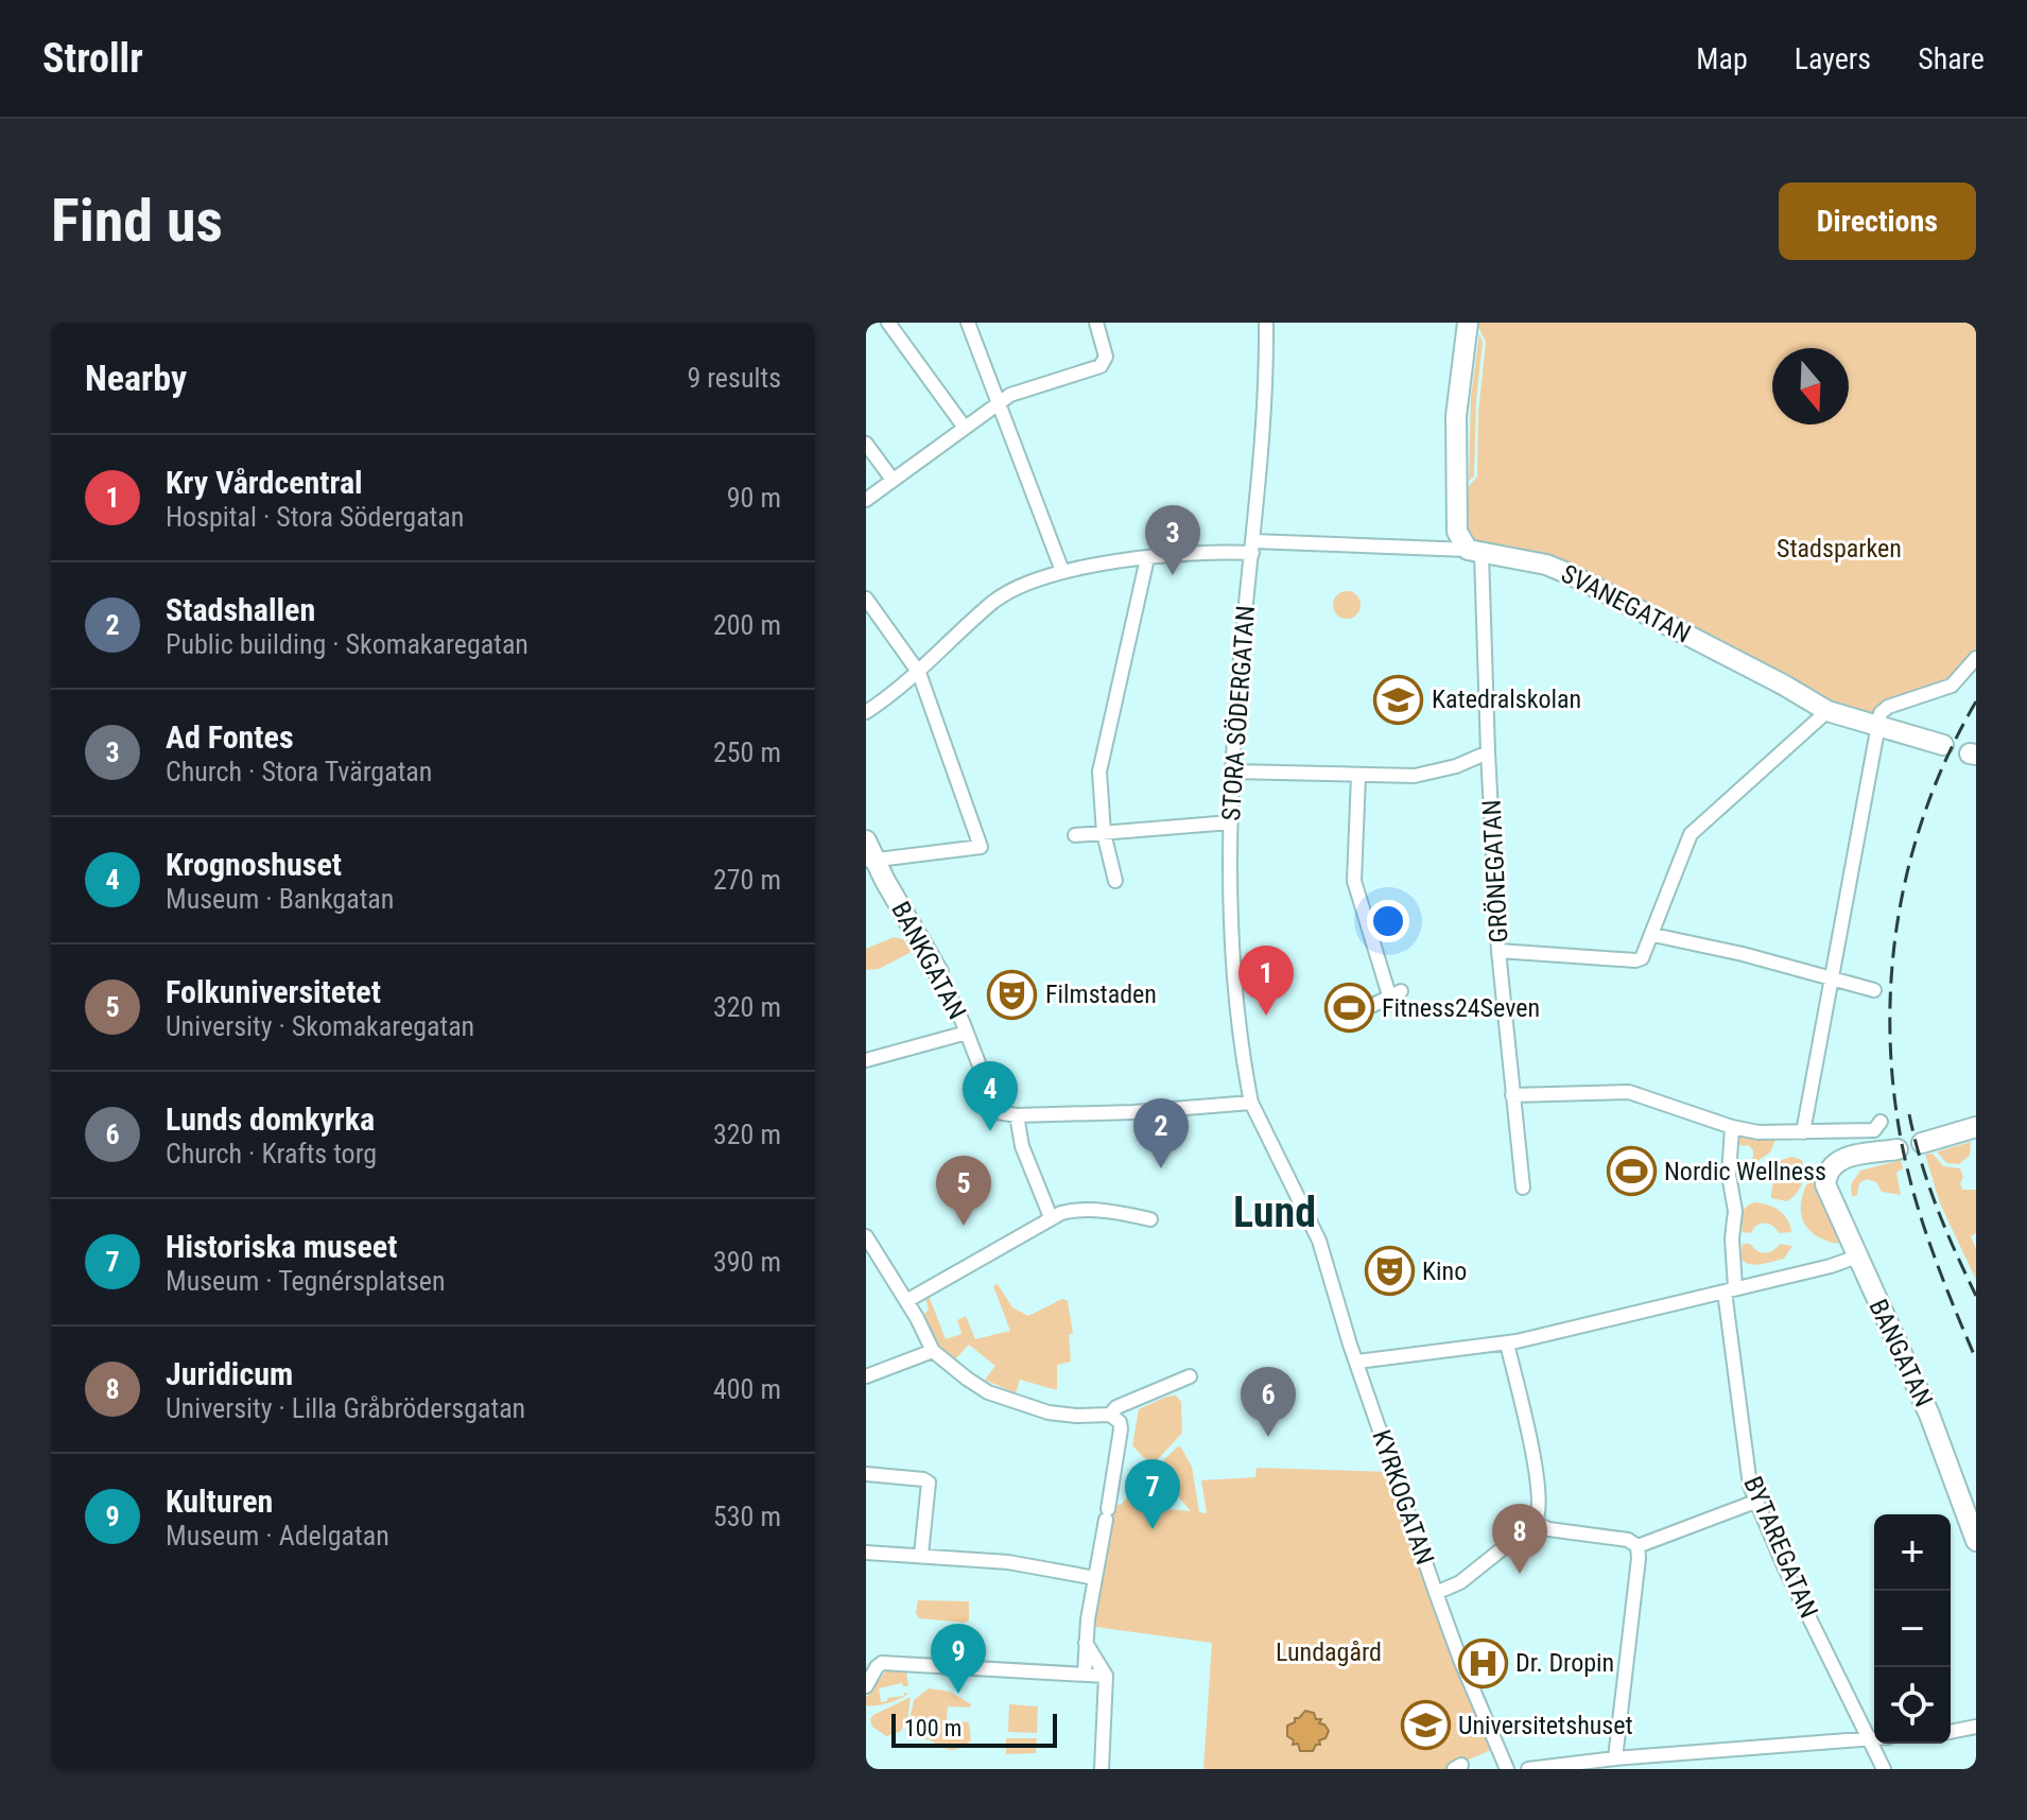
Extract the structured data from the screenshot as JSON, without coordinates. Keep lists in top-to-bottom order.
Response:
{
  "streets": {
    "street": [
      "SVANEGATAN",
      "STORA SÖDERGATAN",
      "GRÖNEGATAN",
      "BANKGATAN",
      "BANGATAN",
      "KYRKOGATAN",
      "BYTAREGATAN"
    ]
  },
  "crossings": [
    ["SVANEGATAN", "STORA SÖDERGATAN"],
    ["SVANEGATAN", "GRÖNEGATAN"],
    ["STORA SÖDERGATAN", "KYRKOGATAN"]
  ],
  "districts": ["Lund"],
  "parks": ["Stadsparken", "Lundagård"],
  "places": {
    "school or university": ["Katedralskolan", "Universitetshuset"],
    "theatre": ["Filmstaden", "Kino"],
    "sports": ["Fitness24Seven", "Nordic Wellness"],
    "hospital": ["Dr. Dropin"]
  },
  "scale_bar": "100 m",
  "north": "bottom",
  "page": {
    "header": "Strollr",
    "nav": ["Map", "Layers", "Share"],
    "buttons": "Directions",
    "title": "Find us",
    "heading": ["Nearby", "9 results"],
    "list": [
      {
        "mark": "1",
        "name": "Kry Vårdcentral",
        "note": "Hospital · Stora Södergatan",
        "value": "90 m"
      },
      {
        "mark": "2",
        "name": "Stadshallen",
        "note": "Public building · Skomakaregatan",
        "value": "200 m"
      },
      {
        "mark": "3",
        "name": "Ad Fontes",
        "note": "Church · Stora Tvärgatan",
        "value": "250 m"
      },
      {
        "mark": "4",
        "name": "Krognoshuset",
        "note": "Museum · Bankgatan",
        "value": "270 m"
      },
      {
        "mark": "5",
        "name": "Folkuniversitetet",
        "note": "University · Skomakaregatan",
        "value": "320 m"
      },
      {
        "mark": "6",
        "name": "Lunds domkyrka",
        "note": "Church · Krafts torg",
        "value": "320 m"
      },
      {
        "mark": "7",
        "name": "Historiska museet",
        "note": "Museum · Tegnérsplatsen",
        "value": "390 m"
      },
      {
        "mark": "8",
        "name": "Juridicum",
        "note": "University · Lilla Gråbrödersgatan",
        "value": "400 m"
      },
      {
        "mark": "9",
        "name": "Kulturen",
        "note": "Museum · Adelgatan",
        "value": "530 m"
      }
    ],
    "pins": [
      "3",
      "1",
      "4",
      "2",
      "5",
      "6",
      "7",
      "8",
      "9"
    ],
    "map_buttons": ["+", "−"],
    "scale": "100 m"
  }
}
